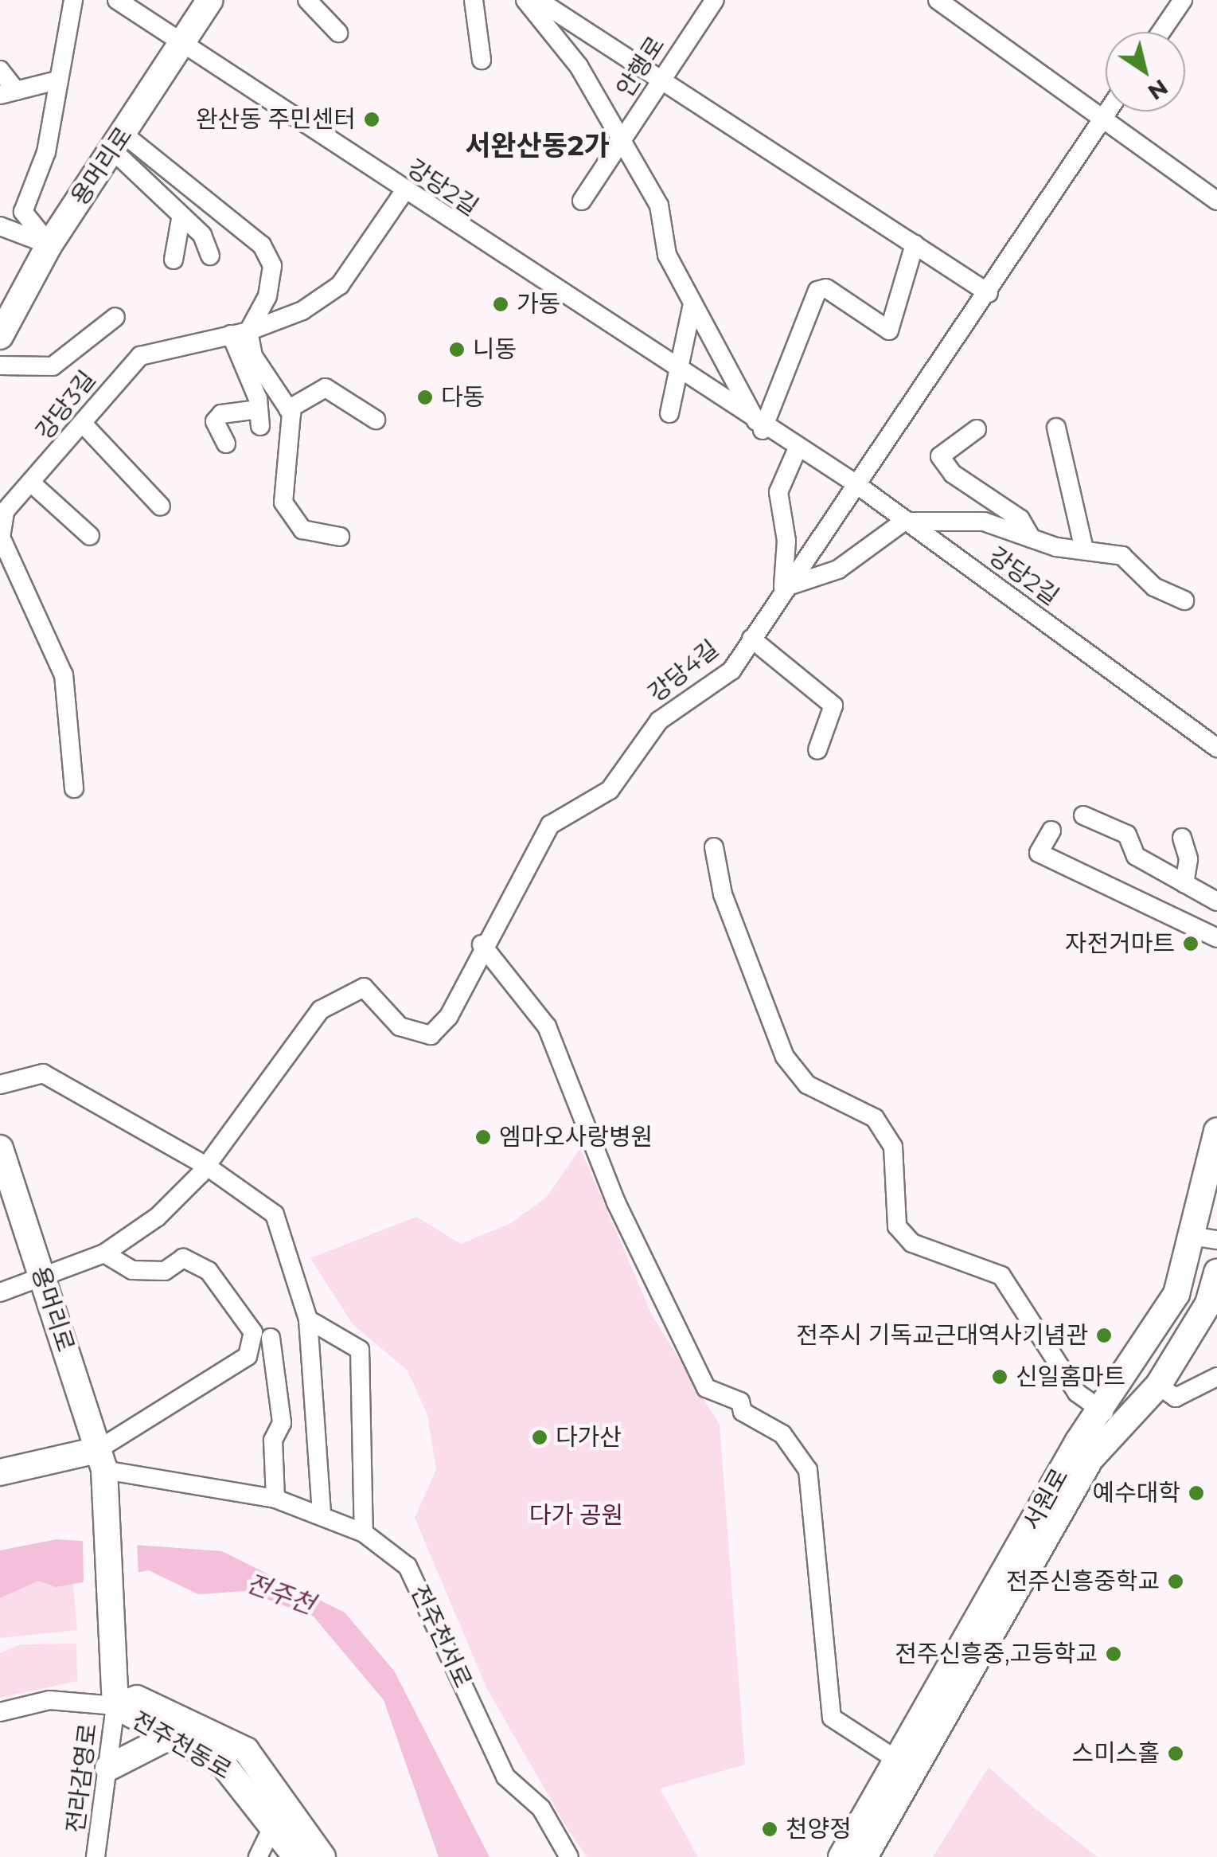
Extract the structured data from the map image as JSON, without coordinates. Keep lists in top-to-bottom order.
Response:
{
  "streets": {
    "street": [
      "안행로",
      "용머리로",
      "강당2길",
      "강당3길",
      "강당4길",
      "서원로",
      "전주천서로",
      "전주천동로",
      "전라감영로"
    ]
  },
  "crossings": [
    ["용머리로", "강당2길"],
    ["용머리로", "전주천서로"],
    ["용머리로", "전주천동로"],
    ["용머리로", "전라감영로"],
    ["강당2길", "강당3길"],
    ["강당2길", "강당4길"],
    ["전주천동로", "전라감영로"]
  ],
  "districts": ["서완산동2가"],
  "water": ["전주천"],
  "parks": ["다가 공원"],
  "places": [
    "완산동 주민센터",
    "가동",
    "니동",
    "다동",
    "자전거마트",
    "엠마오사랑병원",
    "전주시 기독교근대역사기념관",
    "신일홈마트",
    "다가산",
    "예수대학",
    "전주신흥중학교",
    "전주신흥중,고등학교",
    "스미스홀",
    "천양정"
  ],
  "north": "bottom right"
}
